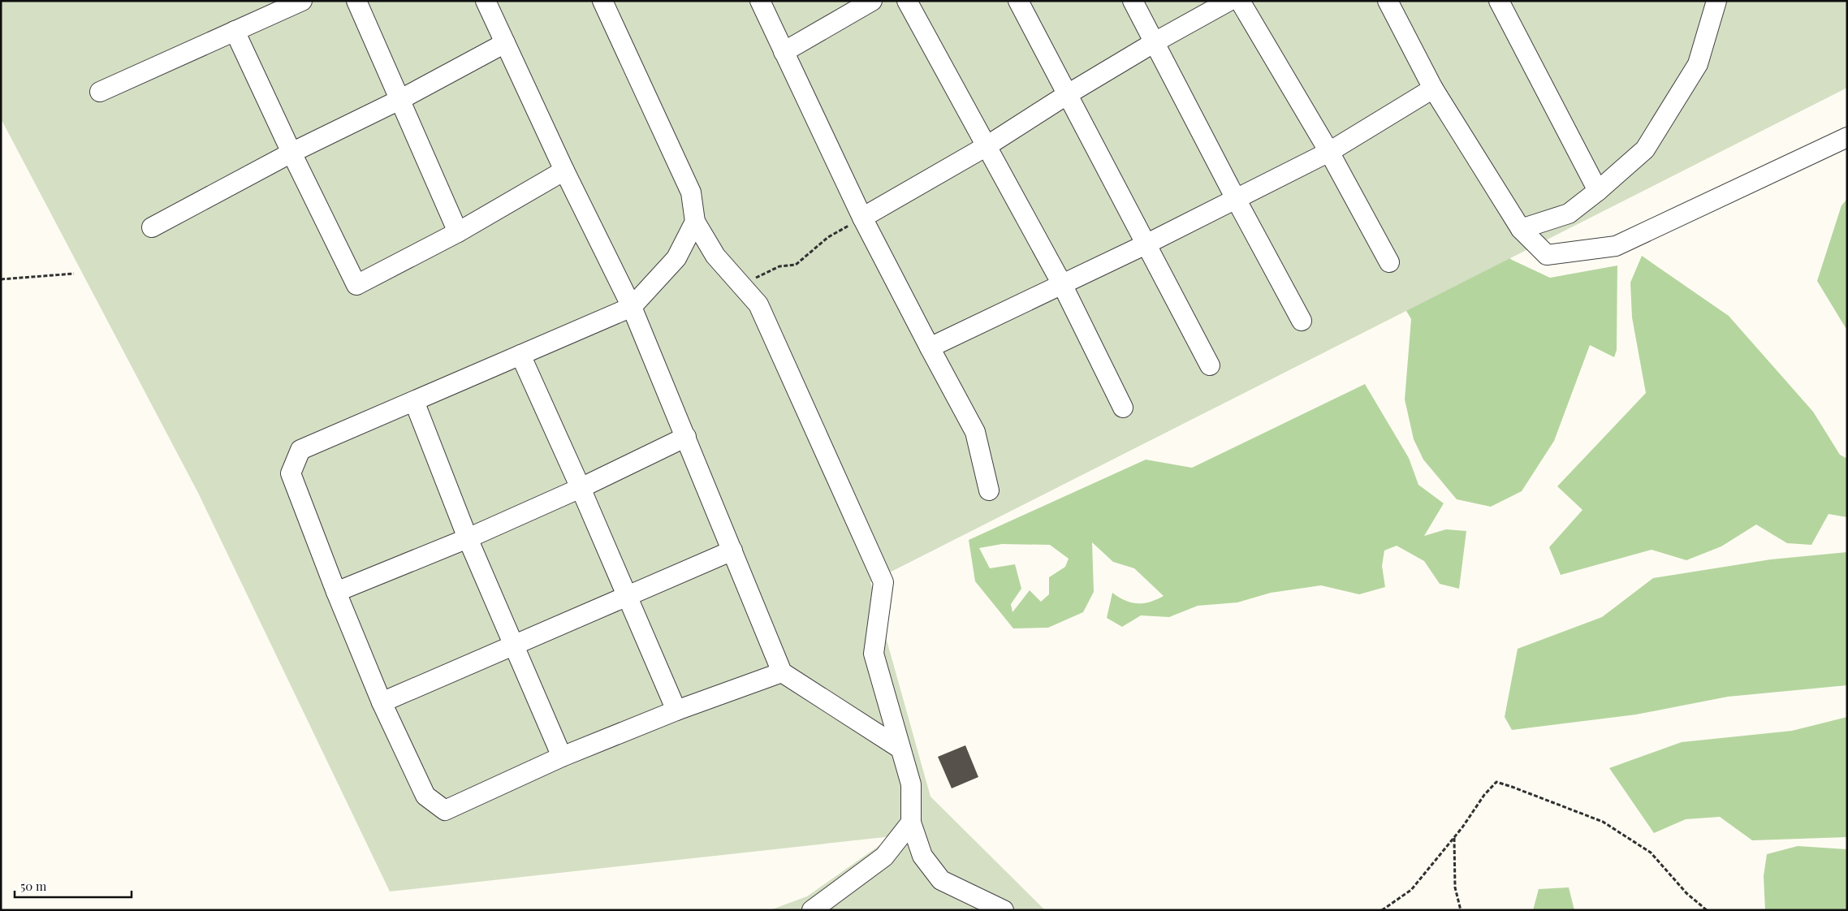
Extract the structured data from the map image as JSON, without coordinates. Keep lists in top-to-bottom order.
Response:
{
  "scale_bar": "50 m"
}
